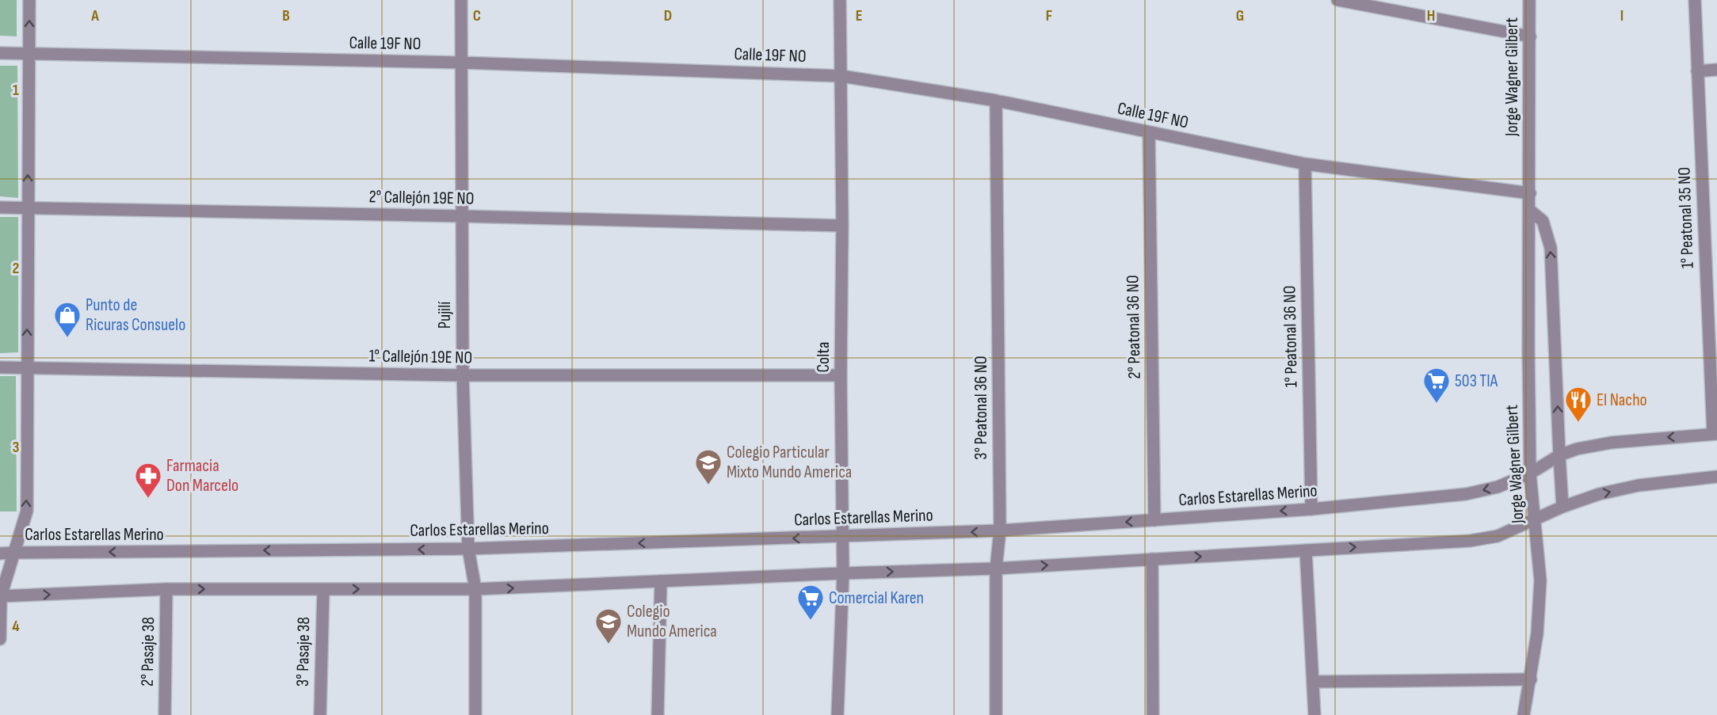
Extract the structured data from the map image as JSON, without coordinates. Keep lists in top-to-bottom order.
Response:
{
  "streets": {
    "street": [
      "Calle 19F NO",
      "Jorge Wagner Gilbert",
      "2° Callejón 19E NO",
      "1° Peatonal 35 NO",
      "Pujilí",
      "2° Peatonal 36 NO",
      "1° Peatonal 36 NO",
      "1° Callejón 19E NO",
      "Colta",
      "3° Peatonal 36 NO",
      "Carlos Estarellas Merino",
      "2° Pasaje 38",
      "3° Pasaje 38"
    ]
  },
  "crossings": [
    ["Calle 19F NO", "Jorge Wagner Gilbert"],
    ["Calle 19F NO", "Pujilí"],
    ["Calle 19F NO", "2° Peatonal 36 NO"],
    ["Calle 19F NO", "1° Peatonal 36 NO"],
    ["Calle 19F NO", "Colta"],
    ["Calle 19F NO", "3° Peatonal 36 NO"],
    ["Jorge Wagner Gilbert", "Carlos Estarellas Merino"],
    ["2° Callejón 19E NO", "Pujilí"],
    ["2° Callejón 19E NO", "Colta"],
    ["1° Peatonal 35 NO", "Carlos Estarellas Merino"],
    ["Pujilí", "1° Callejón 19E NO"],
    ["Pujilí", "Carlos Estarellas Merino"],
    ["2° Peatonal 36 NO", "Carlos Estarellas Merino"],
    ["1° Peatonal 36 NO", "Carlos Estarellas Merino"],
    ["1° Callejón 19E NO", "Colta"],
    ["Colta", "Carlos Estarellas Merino"],
    ["3° Peatonal 36 NO", "Carlos Estarellas Merino"]
  ],
  "places": {
    "shop": ["Punto de Ricuras Consuelo"],
    "supermarket": ["503 TIA", "Comercial Karen"],
    "restaurant": ["El Nacho"],
    "school or university": ["Colegio Particular Mixto Mundo America", "Colegio Mundo America"],
    "pharmacy": ["Farmacia Don Marcelo"]
  },
  "grid": {
    "columns": [
      "A",
      "B",
      "C",
      "D",
      "E",
      "F",
      "G",
      "H",
      "I"
    ],
    "rows": [
      "1",
      "2",
      "3",
      "4"
    ]
  }
}
